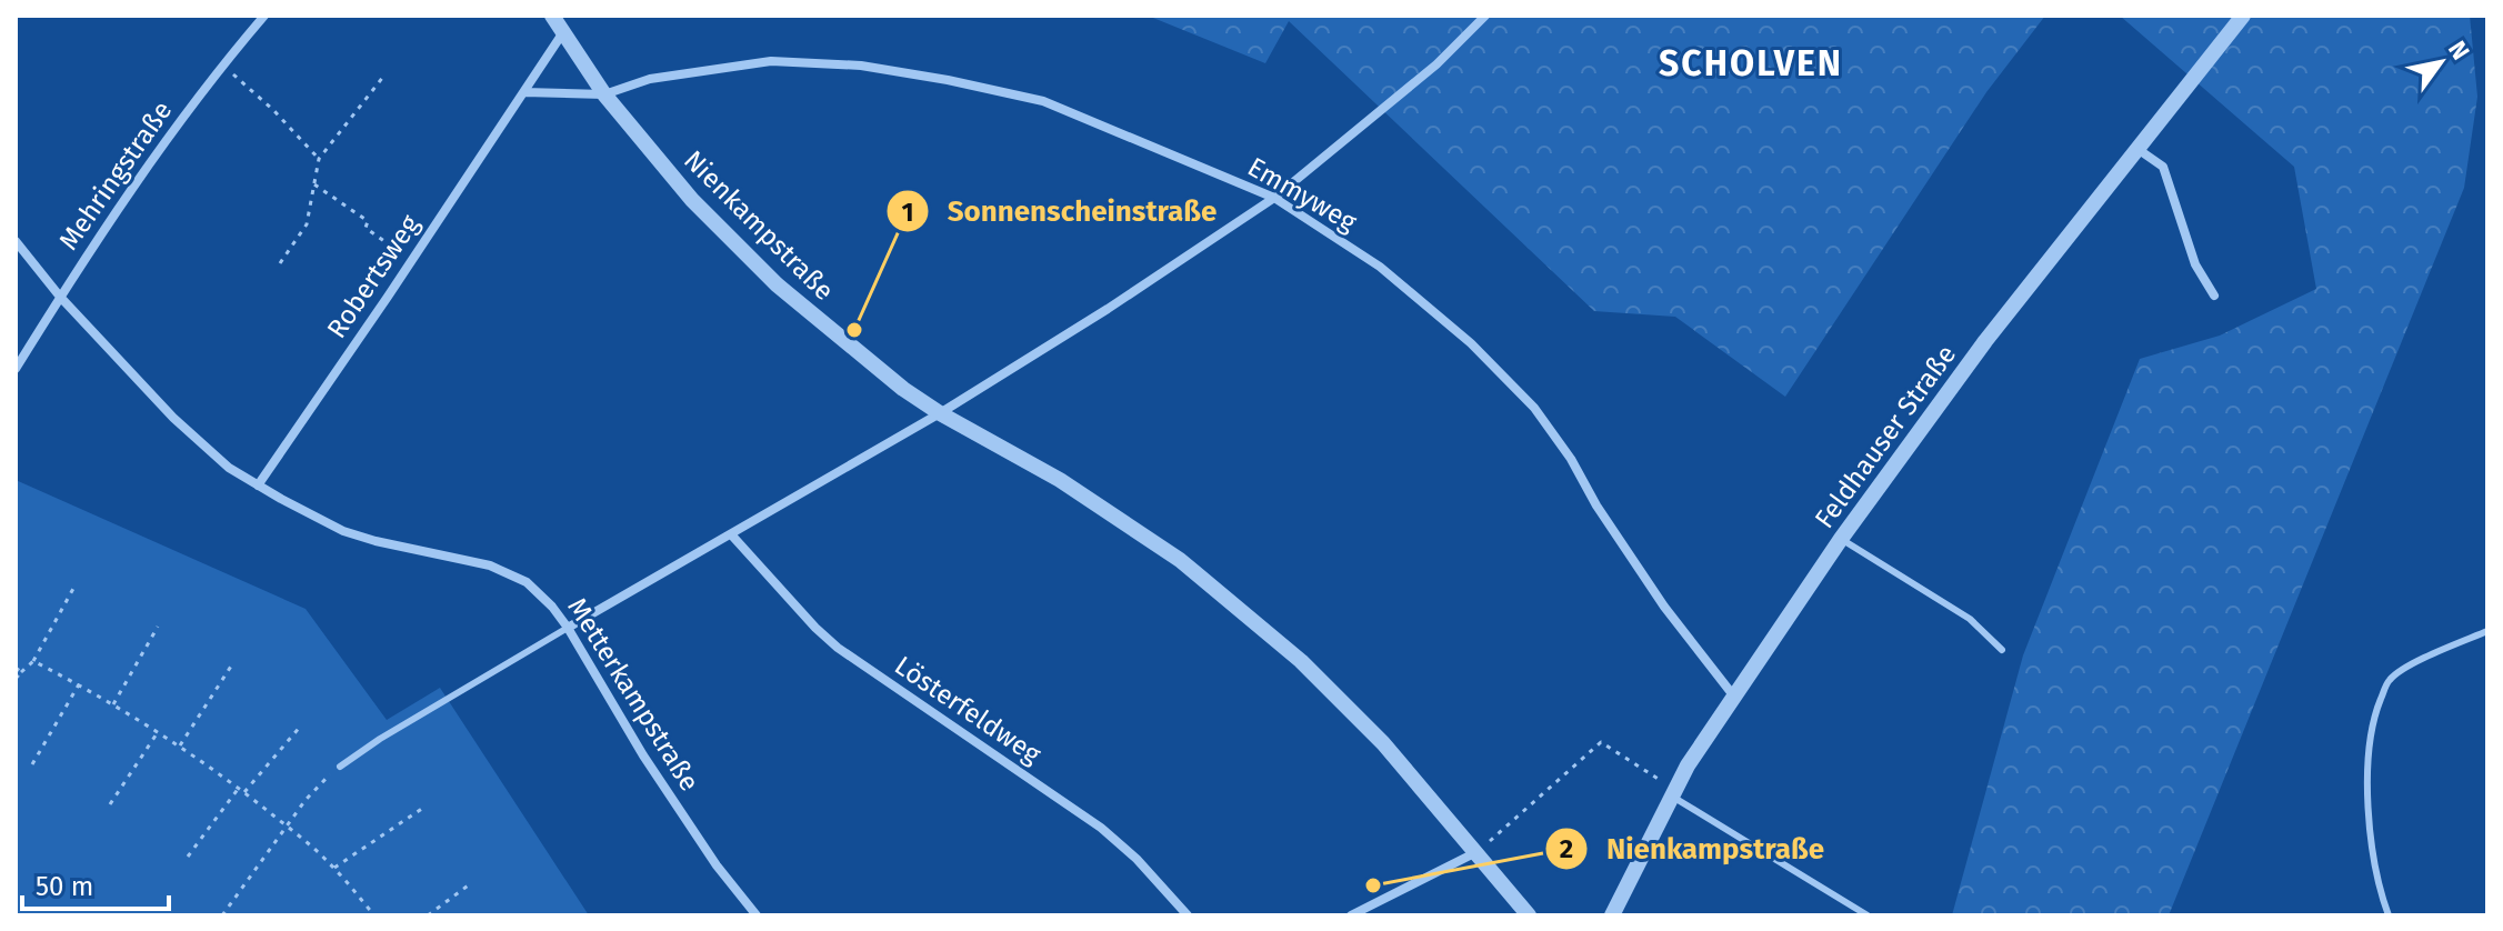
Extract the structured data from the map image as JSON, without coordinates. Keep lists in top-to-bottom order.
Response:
{
  "streets": {
    "street": [
      "Mehringstraße",
      "Emmyweg",
      "Nienkampstraße",
      "Robertsweg",
      "Feldhauser Straße",
      "Metterkampstraße",
      "Lösterfeldweg"
    ]
  },
  "crossings": [
    ["Mehringstraße", "Metterkampstraße"],
    ["Emmyweg", "Nienkampstraße"],
    ["Emmyweg", "Feldhauser Straße"],
    ["Nienkampstraße", "Robertsweg"],
    ["Robertsweg", "Metterkampstraße"]
  ],
  "districts": ["SCHOLVEN"],
  "places": ["Sonnenscheinstraße", "Nienkampstraße"],
  "scale_bar": "50 m",
  "north": "top right"
}
